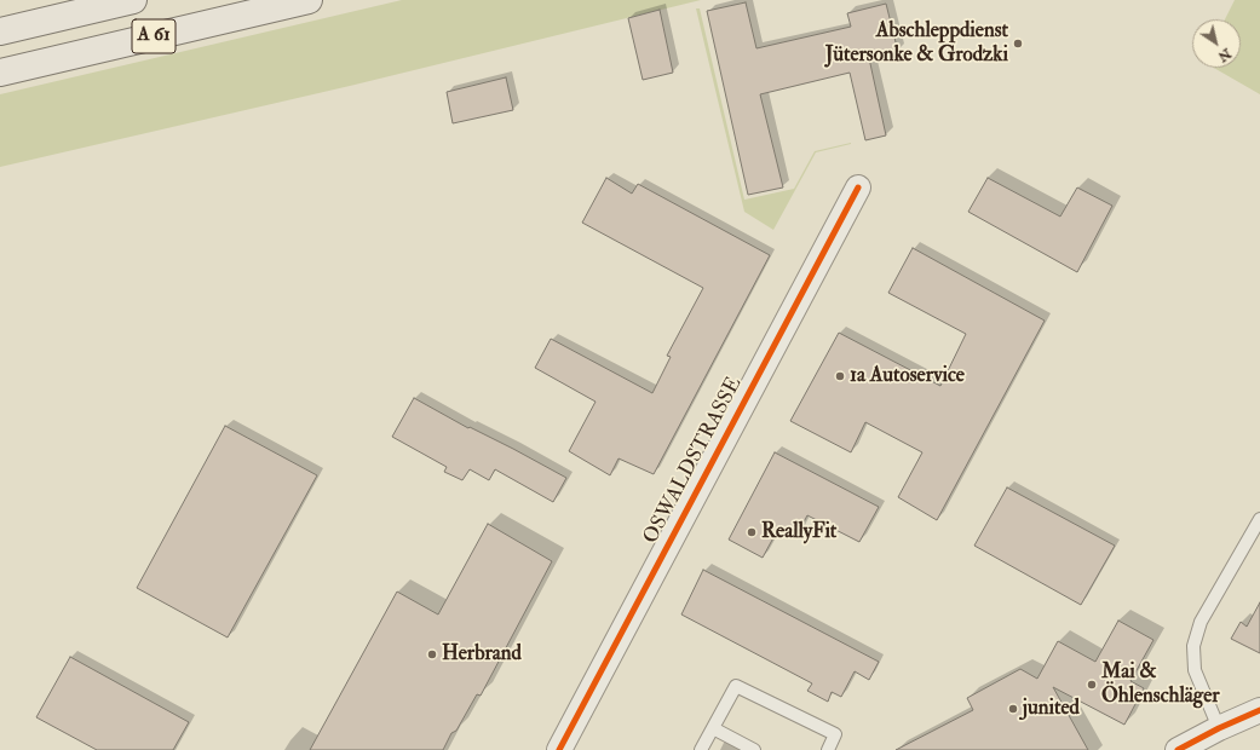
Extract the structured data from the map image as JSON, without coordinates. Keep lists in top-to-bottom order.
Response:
{
  "streets": {
    "highway": ["A 61"],
    "street": ["OSWALDSTRASSE"]
  },
  "places": [
    "Abschleppdienst Jütersonke & Grodzki",
    "1a Autoservice",
    "ReallyFit",
    "Herbrand",
    "Mai & Öhlenschläger",
    "junited"
  ],
  "north": "bottom right"
}
